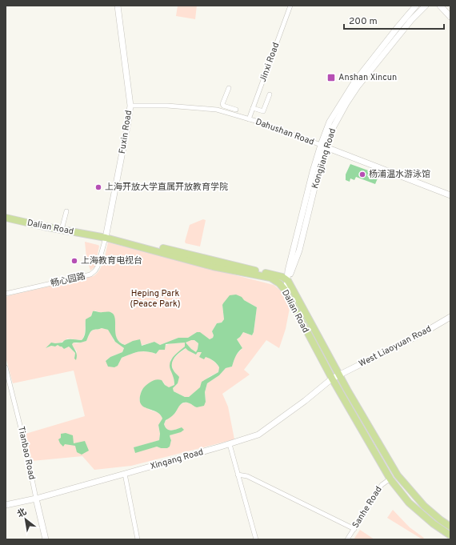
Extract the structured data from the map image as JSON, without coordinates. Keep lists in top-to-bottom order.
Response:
{
  "streets": {
    "main road": ["Dalian Road"],
    "street": [
      "Jinxi Road",
      "Fuxin Road",
      "Dahushan Road",
      "Kongjiang Road",
      "畅心园路",
      "West Liaoyuan Road",
      "Tianbao Road",
      "Xingang Road",
      "Sanhe Road"
    ]
  },
  "crossings": [
    ["Jinxi Road", "Dahushan Road"],
    ["Fuxin Road", "Dahushan Road"],
    ["Fuxin Road", "Dalian Road"],
    ["Fuxin Road", "畅心园路"],
    ["Dahushan Road", "Kongjiang Road"],
    ["Kongjiang Road", "Dalian Road"],
    ["Dalian Road", "畅心园路"],
    ["Dalian Road", "West Liaoyuan Road"],
    ["Dalian Road", "Xingang Road"],
    ["Dalian Road", "Sanhe Road"],
    ["West Liaoyuan Road", "Xingang Road"],
    ["Tianbao Road", "Xingang Road"]
  ],
  "parks": ["Heping Park (Peace Park)"],
  "places": {
    "transit": ["Anshan Xincun"],
    "other": ["杨浦温水游泳馆", "上海开放大学直属开放教育学院", "上海教育电视台"]
  },
  "scale_bar": "200 m",
  "north": "top left"
}
